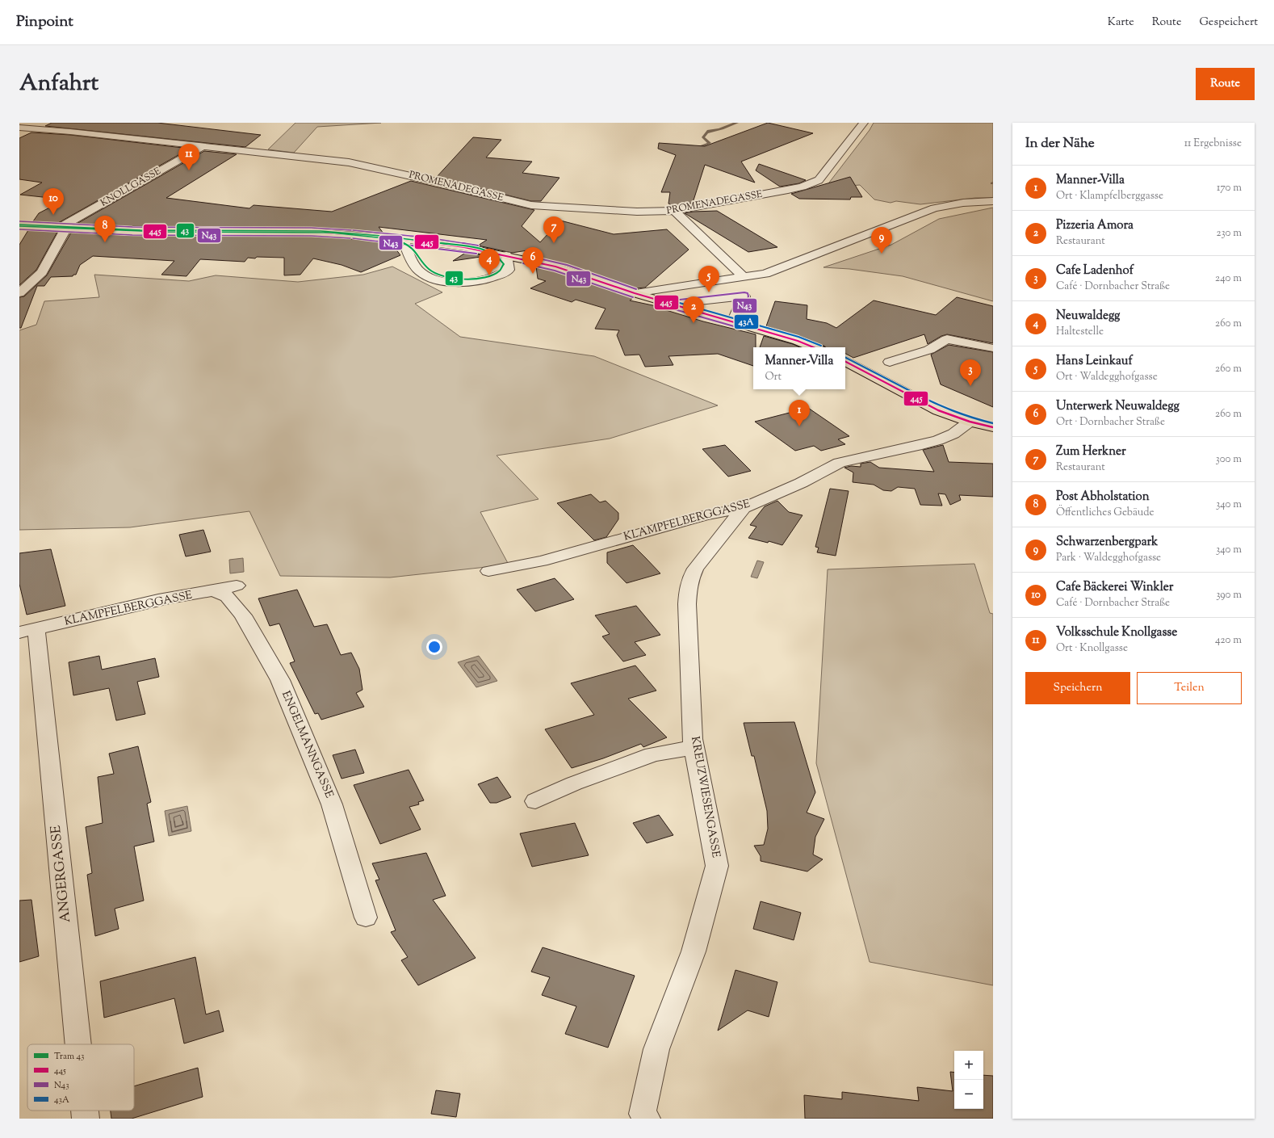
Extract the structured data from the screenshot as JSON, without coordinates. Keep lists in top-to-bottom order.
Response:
{
  "streets": {
    "street": [
      "PROMENADEGASSE",
      "KNOLLGASSE",
      "KLAMPFELBERGGASSE",
      "ENGELMANNGASSE",
      "KREUZWIESENGASSE",
      "ANGERGASSE"
    ]
  },
  "crossings": [
    ["PROMENADEGASSE", "KNOLLGASSE"],
    ["KLAMPFELBERGGASSE", "ENGELMANNGASSE"],
    ["KLAMPFELBERGGASSE", "KREUZWIESENGASSE"],
    ["KLAMPFELBERGGASSE", "ANGERGASSE"]
  ],
  "lines": [
    "transit line N43",
    "tram line 43",
    "transit line 445",
    "transit line 43A"
  ],
  "legend": [
    "Tram 43",
    "445",
    "N43",
    "43A"
  ],
  "page": {
    "header": "Pinpoint",
    "nav": ["Karte", "Route", "Gespeichert"],
    "title": "Anfahrt",
    "buttons": [
      "Route",
      ["Speichern", "Teilen"]
    ],
    "heading": ["In der Nähe", "11 Ergebnisse"],
    "pins": [
      "11",
      "10",
      "8",
      "7",
      "9",
      "6",
      "4",
      "5",
      "2",
      "3",
      "1"
    ],
    "list": [
      {
        "mark": "1",
        "name": "Manner-Villa",
        "note": "Ort · Klampfelberggasse",
        "value": "170 m"
      },
      {
        "mark": "2",
        "name": "Pizzeria Amora",
        "note": "Restaurant",
        "value": "230 m"
      },
      {
        "mark": "3",
        "name": "Cafe Ladenhof",
        "note": "Café · Dornbacher Straße",
        "value": "240 m"
      },
      {
        "mark": "4",
        "name": "Neuwaldegg",
        "note": "Haltestelle",
        "value": "260 m"
      },
      {
        "mark": "5",
        "name": "Hans Leinkauf",
        "note": "Ort · Waldegghofgasse",
        "value": "260 m"
      },
      {
        "mark": "6",
        "name": "Unterwerk Neuwaldegg",
        "note": "Ort · Dornbacher Straße",
        "value": "260 m"
      },
      {
        "mark": "7",
        "name": "Zum Herkner",
        "note": "Restaurant",
        "value": "300 m"
      },
      {
        "mark": "8",
        "name": "Post Abholstation",
        "note": "Öffentliches Gebäude",
        "value": "340 m"
      },
      {
        "mark": "9",
        "name": "Schwarzenbergpark",
        "note": "Park · Waldegghofgasse",
        "value": "340 m"
      },
      {
        "mark": "10",
        "name": "Cafe Bäckerei Winkler",
        "note": "Café · Dornbacher Straße",
        "value": "390 m"
      },
      {
        "mark": "11",
        "name": "Volksschule Knollgasse",
        "note": "Ort · Knollgasse",
        "value": "420 m"
      }
    ],
    "popup": ["Manner-Villa", "Ort"],
    "map_buttons": ["+", "−"]
  }
}
